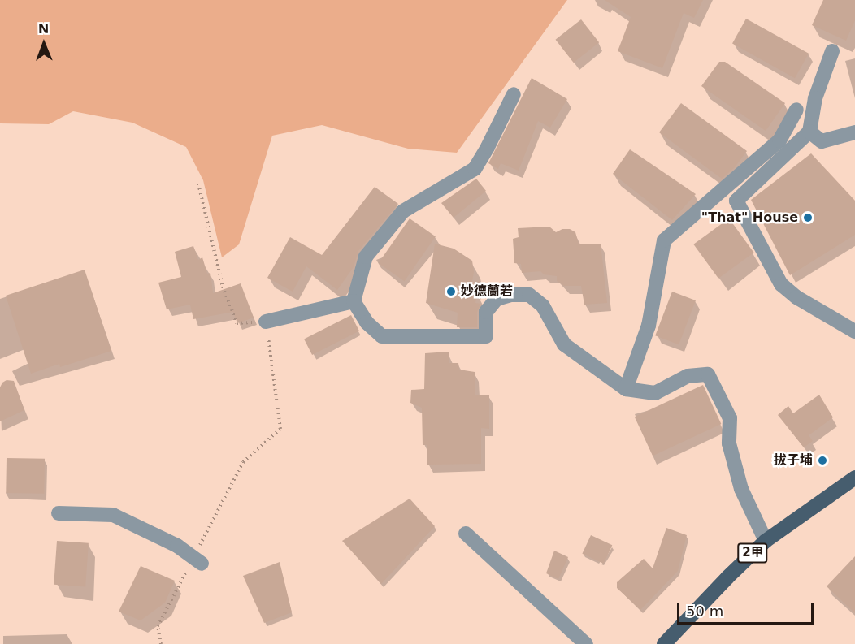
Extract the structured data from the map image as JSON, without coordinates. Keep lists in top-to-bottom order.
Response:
{
  "streets": {
    "main road": ["2甲"]
  },
  "places": ["\"That\" House", "妙德蘭若", "拔子埔"],
  "scale_bar": "50 m",
  "north": "top"
}
